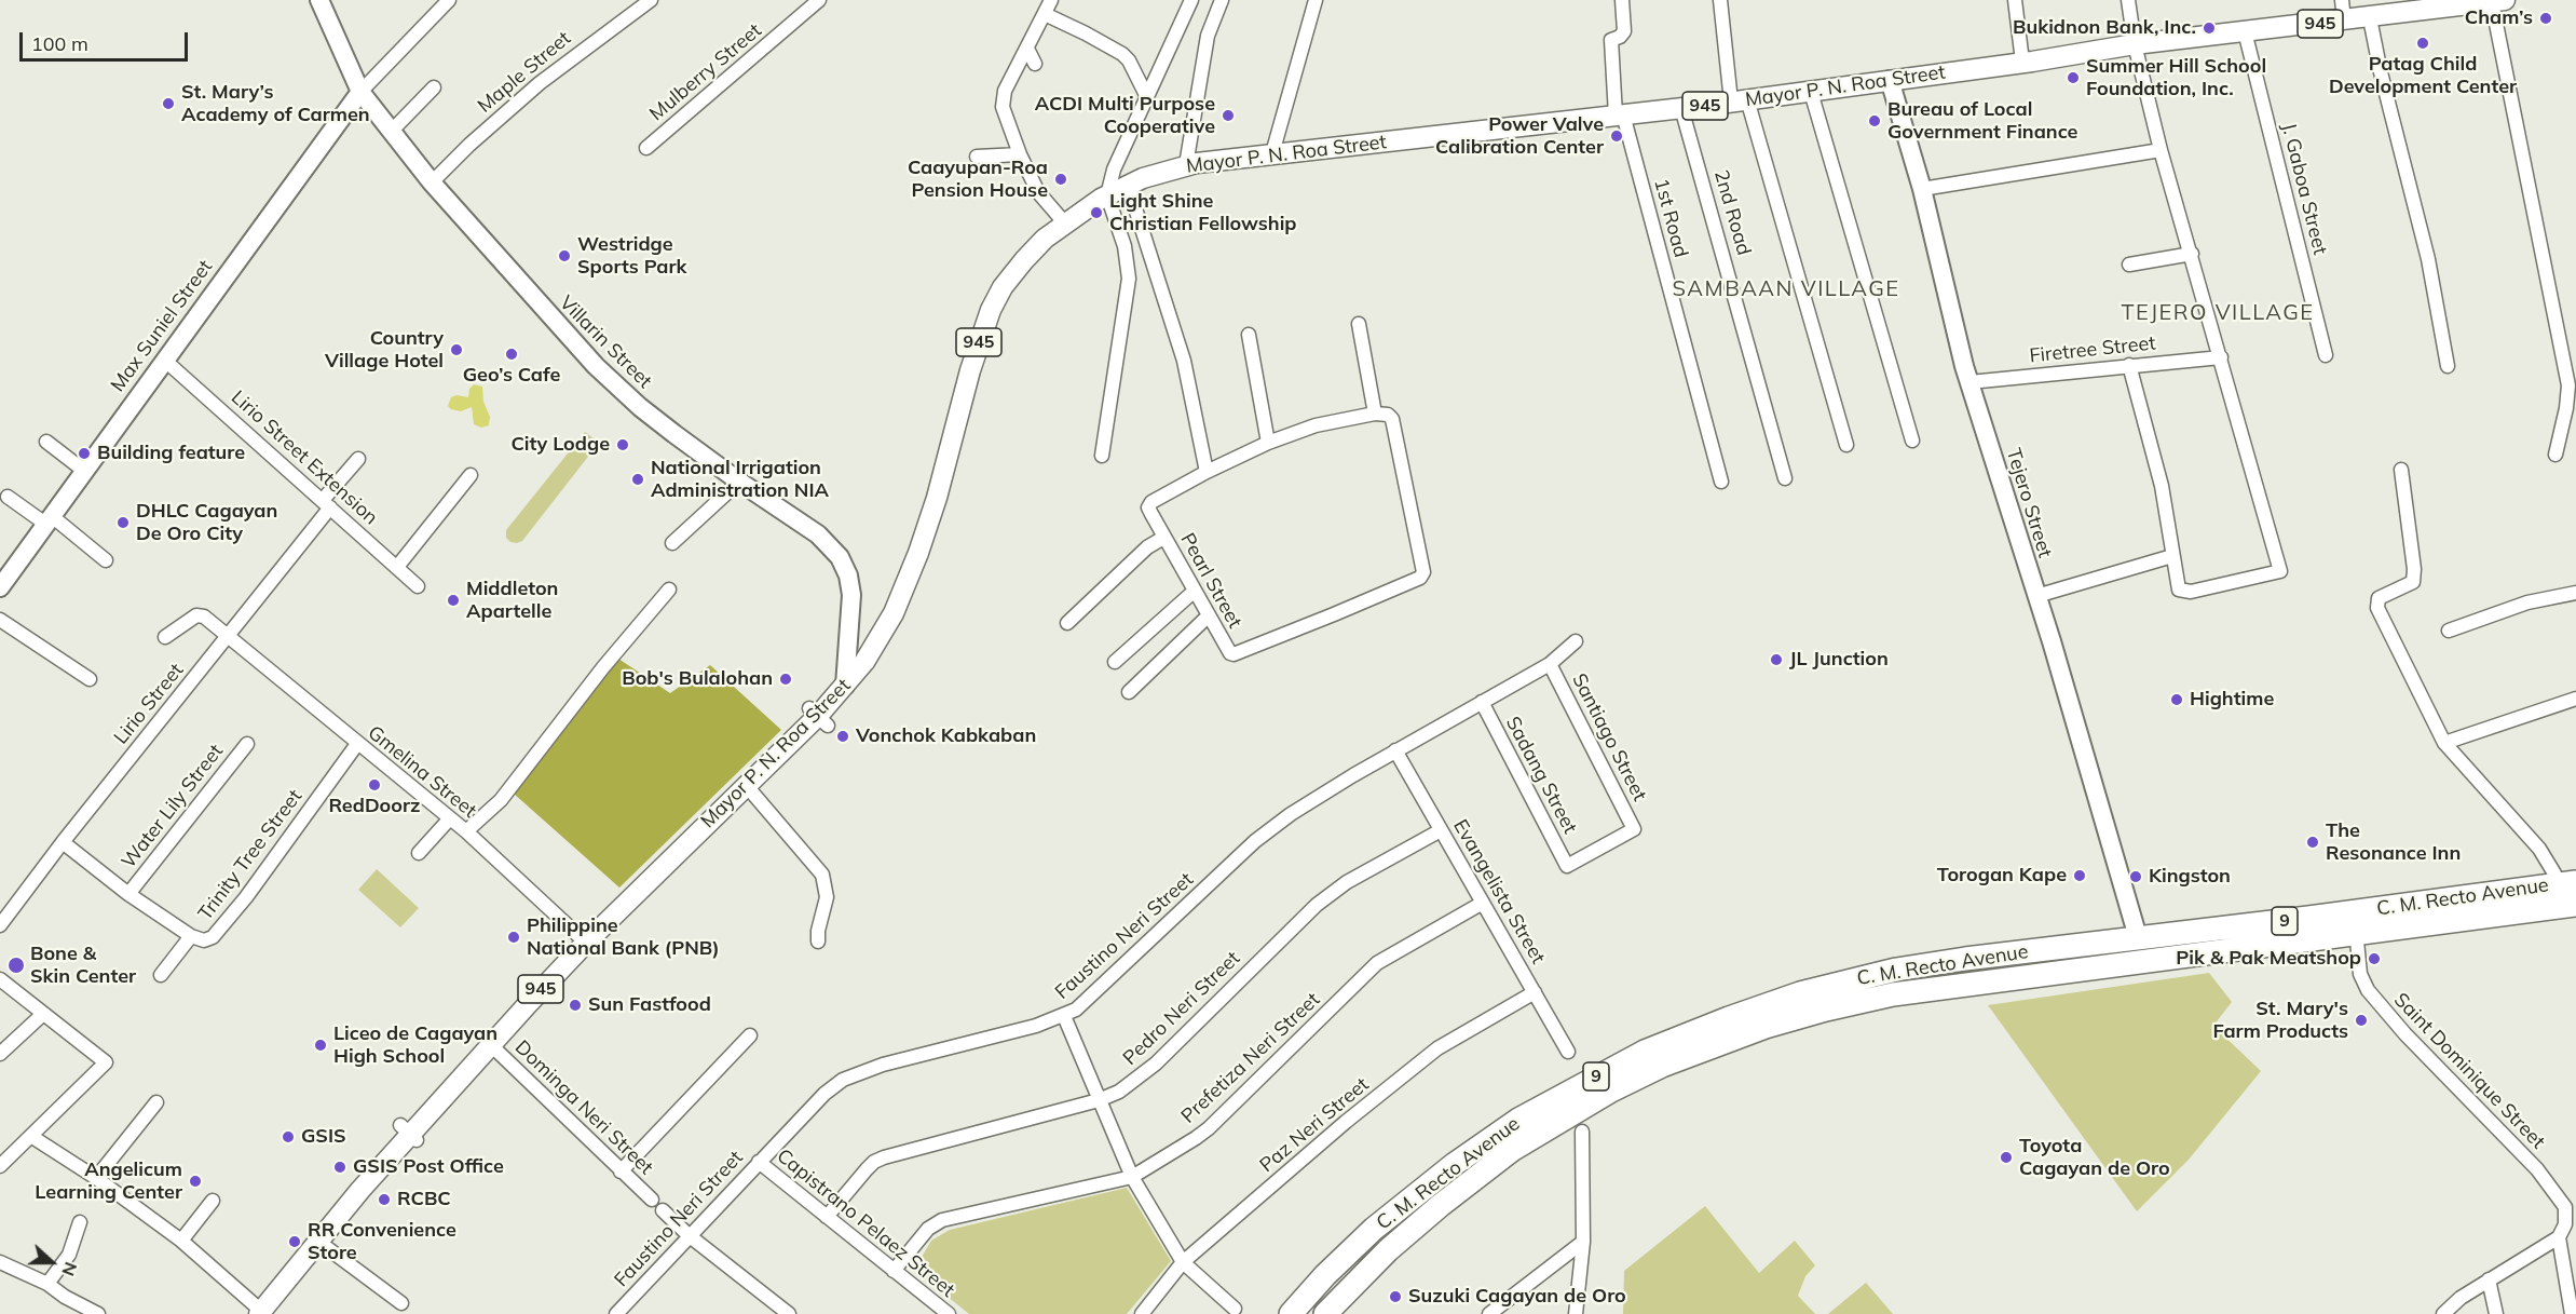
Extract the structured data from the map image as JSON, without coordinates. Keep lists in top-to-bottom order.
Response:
{
  "streets": {
    "highway": ["C. M. Recto Avenue", "9"],
    "main road": [
      "945",
      "Mayor P. N. Roa Street",
      "Max Suniel Street",
      "Villarin Street",
      "Tejero Street"
    ],
    "street": [
      "Maple Street",
      "Mulberry Street",
      "J. Gaboa Street",
      "2nd Road",
      "1st Road",
      "Firetree Street",
      "Lirio Street Extension",
      "Pearl Street",
      "Lirio Street",
      "Santiago Street",
      "Gmelina Street",
      "Sadang Street",
      "Water Lily Street",
      "Trinity Tree Street",
      "Evangelista Street",
      "Faustino Neri Street",
      "Pedro Neri Street",
      "Prefetiza Neri Street",
      "Saint Dominique Street",
      "Dominga Neri Street",
      "Paz Neri Street",
      "Capistrano Pelaez Street"
    ]
  },
  "crossings": [
    ["Maple Street", "Villarin Street"],
    ["Mayor P. N. Roa Street", "J. Gaboa Street"],
    ["Mayor P. N. Roa Street", "2nd Road"],
    ["Mayor P. N. Roa Street", "1st Road"],
    ["Mayor P. N. Roa Street", "Villarin Street"],
    ["Mayor P. N. Roa Street", "Tejero Street"],
    ["Mayor P. N. Roa Street", "Gmelina Street"],
    ["Mayor P. N. Roa Street", "Dominga Neri Street"],
    ["Max Suniel Street", "Villarin Street"],
    ["Max Suniel Street", "Lirio Street Extension"],
    ["Firetree Street", "Tejero Street"],
    ["Lirio Street Extension", "Lirio Street"],
    ["Tejero Street", "C. M. Recto Avenue"],
    ["Lirio Street", "Gmelina Street"],
    ["Lirio Street", "Trinity Tree Street"],
    ["Santiago Street", "Sadang Street"],
    ["Santiago Street", "Faustino Neri Street"],
    ["Gmelina Street", "Trinity Tree Street"],
    ["Sadang Street", "Faustino Neri Street"],
    ["Water Lily Street", "Trinity Tree Street"],
    ["Evangelista Street", "Faustino Neri Street"],
    ["Evangelista Street", "Pedro Neri Street"],
    ["Evangelista Street", "Prefetiza Neri Street"],
    ["Evangelista Street", "Paz Neri Street"],
    ["C. M. Recto Avenue", "Saint Dominique Street"],
    ["Faustino Neri Street", "Capistrano Pelaez Street"],
    ["Pedro Neri Street", "Capistrano Pelaez Street"],
    ["Prefetiza Neri Street", "Capistrano Pelaez Street"]
  ],
  "districts": ["SAMBAAN VILLAGE", "TEJERO VILLAGE"],
  "places": [
    "Cham’s",
    "Bukidnon Bank, Inc.",
    "Patag Child Development Center",
    "Summer Hill School Foundation, Inc.",
    "St. Mary’s Academy of Carmen",
    "ACDI Multi Purpose Cooperative",
    "Bureau of Local Government Finance",
    "Power Valve Calibration Center",
    "Caayupan-Roa Pension House",
    "Light Shine Christian Fellowship",
    "Westridge Sports Park",
    "Country Village Hotel",
    "Geo’s Cafe",
    "City Lodge",
    "Building feature",
    "National Irrigation Administration NIA",
    "DHLC Cagayan De Oro City",
    "Middleton Apartelle",
    "JL Junction",
    "Bob's Bulalohan",
    "Hightime",
    "Vonchok Kabkaban",
    "RedDoorz",
    "The Resonance Inn",
    "Torogan Kape",
    "Kingston",
    "Philippine National Bank (PNB)",
    "Pik & Pak Meatshop",
    "Bone & Skin Center",
    "Sun Fastfood",
    "St. Mary's Farm Products",
    "Liceo de Cagayan High School",
    "GSIS",
    "Toyota Cagayan de Oro",
    "GSIS Post Office",
    "Angelicum Learning Center",
    "RCBC",
    "RR Convenience Store",
    "Suzuki Cagayan de Oro"
  ],
  "scale_bar": "100 m",
  "north": "right"
}
